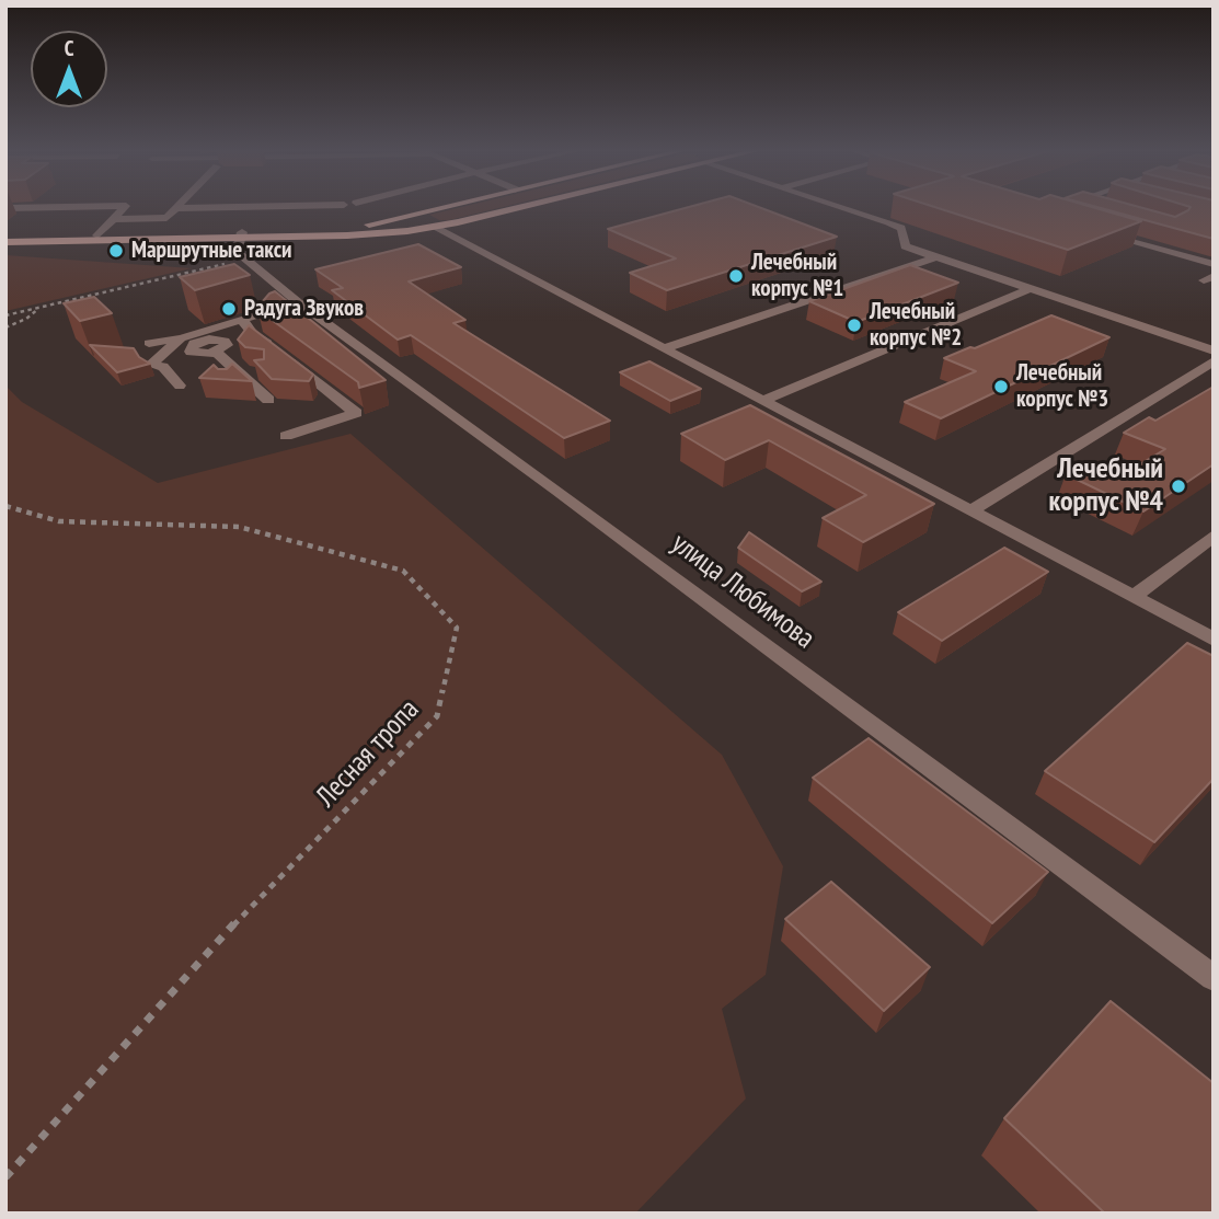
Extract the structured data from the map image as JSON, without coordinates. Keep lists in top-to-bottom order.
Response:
{
  "streets": {
    "street": ["улица Любимова"],
    "path": ["Лесная тропа"]
  },
  "places": [
    "Маршрутные такси",
    "Лечебный корпус №1",
    "Радуга Звуков",
    "Лечебный корпус №2",
    "Лечебный корпус №3",
    "Лечебный корпус №4"
  ],
  "north": "top"
}
